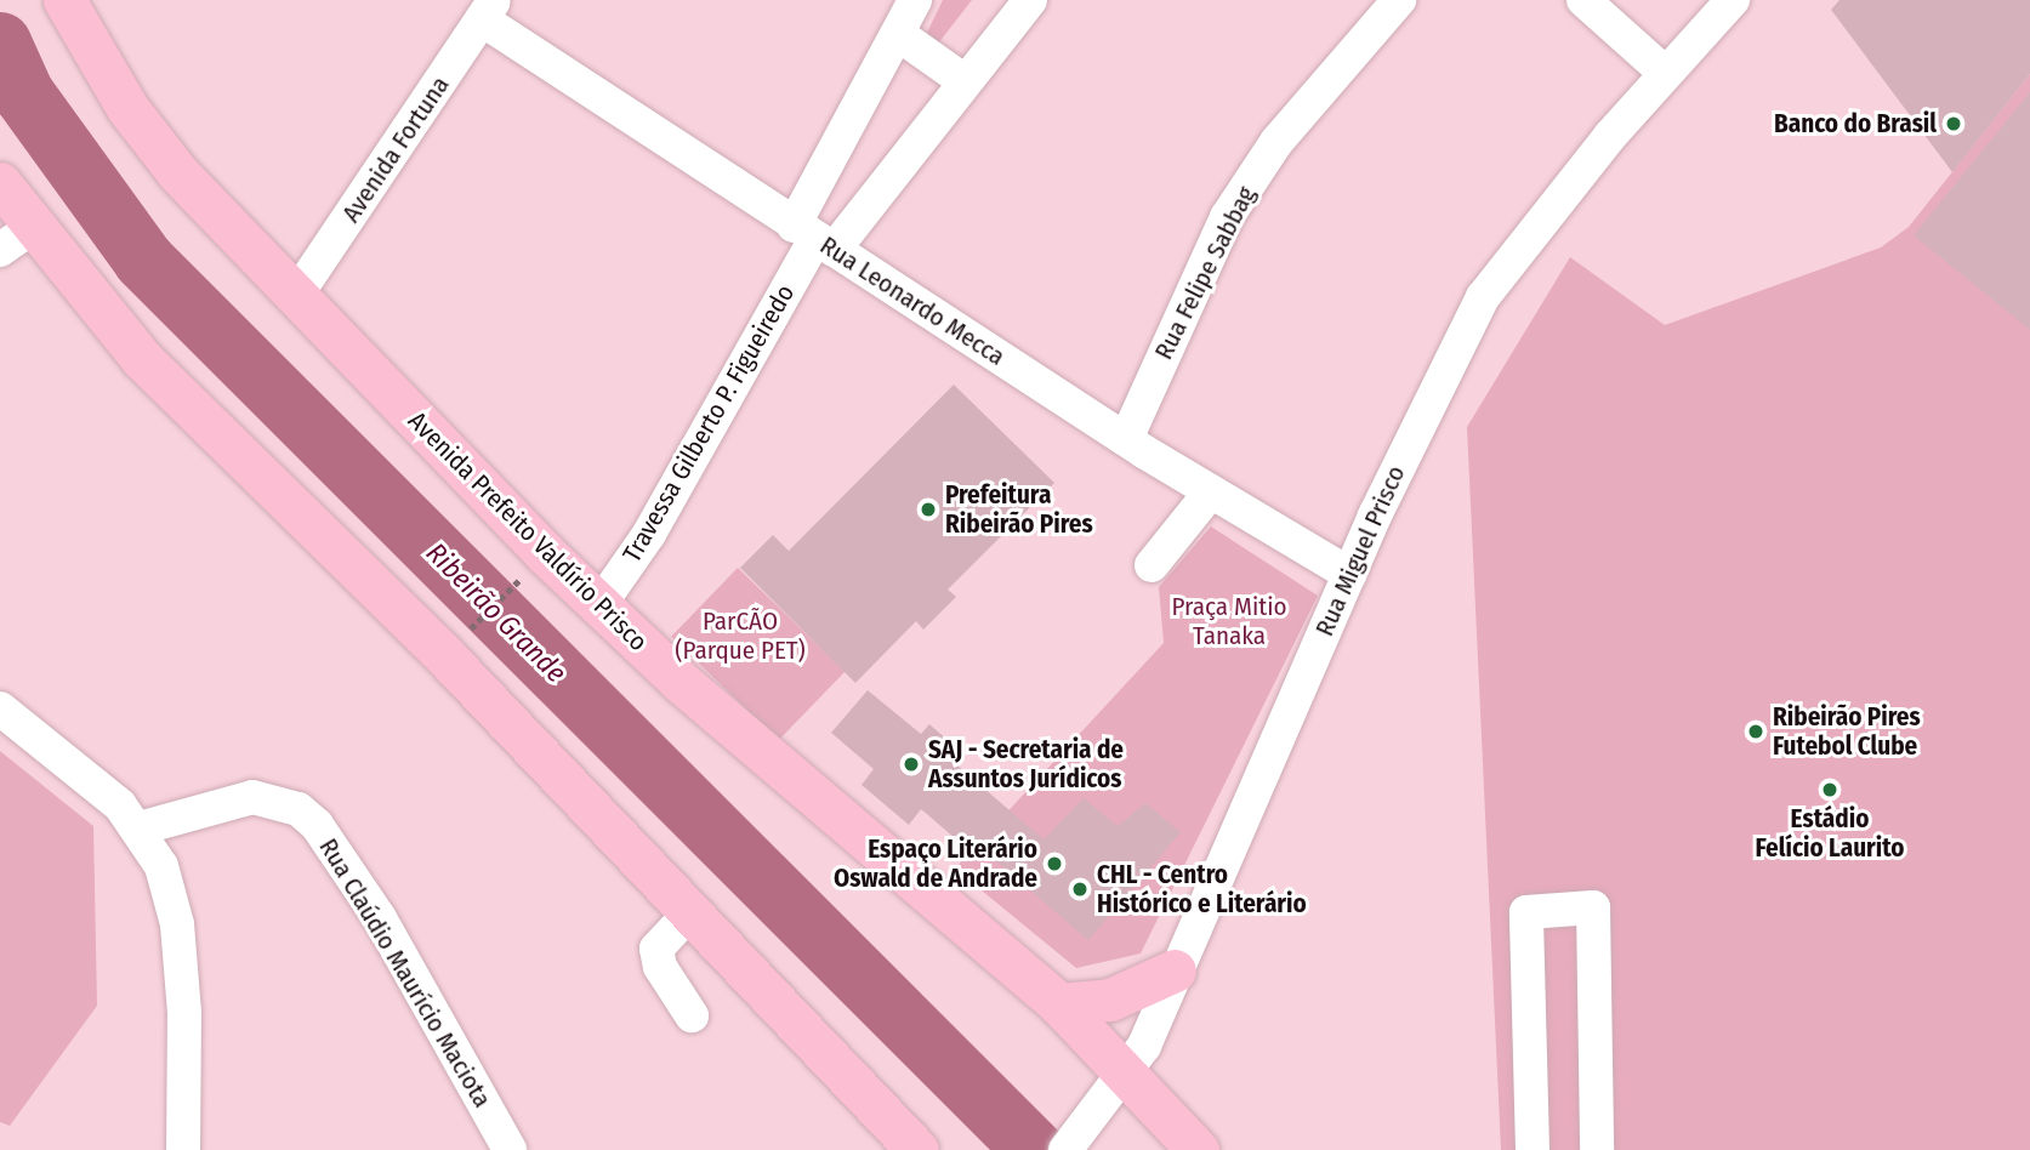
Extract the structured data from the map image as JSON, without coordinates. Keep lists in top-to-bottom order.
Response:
{
  "streets": {
    "main road": ["Avenida Prefeito Valdírio Prisco"],
    "street": [
      "Avenida Fortuna",
      "Rua Felipe Sabbag",
      "Rua Leonardo Mecca",
      "Travessa Gilberto P. Figueiredo",
      "Rua Miguel Prisco",
      "Rua Claúdio Maurício Maciota"
    ]
  },
  "crossings": [
    ["Avenida Fortuna", "Rua Leonardo Mecca"],
    ["Avenida Fortuna", "Avenida Prefeito Valdírio Prisco"],
    ["Rua Felipe Sabbag", "Rua Leonardo Mecca"],
    ["Rua Leonardo Mecca", "Travessa Gilberto P. Figueiredo"],
    ["Rua Leonardo Mecca", "Rua Miguel Prisco"],
    ["Travessa Gilberto P. Figueiredo", "Avenida Prefeito Valdírio Prisco"],
    ["Avenida Prefeito Valdírio Prisco", "Rua Miguel Prisco"]
  ],
  "water": ["Ribeirão Grande"],
  "parks": ["Praça Mitio Tanaka", "ParCÃO (Parque PET)"],
  "places": [
    "Banco do Brasil",
    "Prefeitura Ribeirão Pires",
    "Ribeirão Pires Futebol Clube",
    "SAJ - Secretaria de Assuntos Jurídicos",
    "Estádio Felício Laurito",
    "Espaço Literário Oswald de Andrade",
    "CHL - Centro Histórico e Literário"
  ]
}
